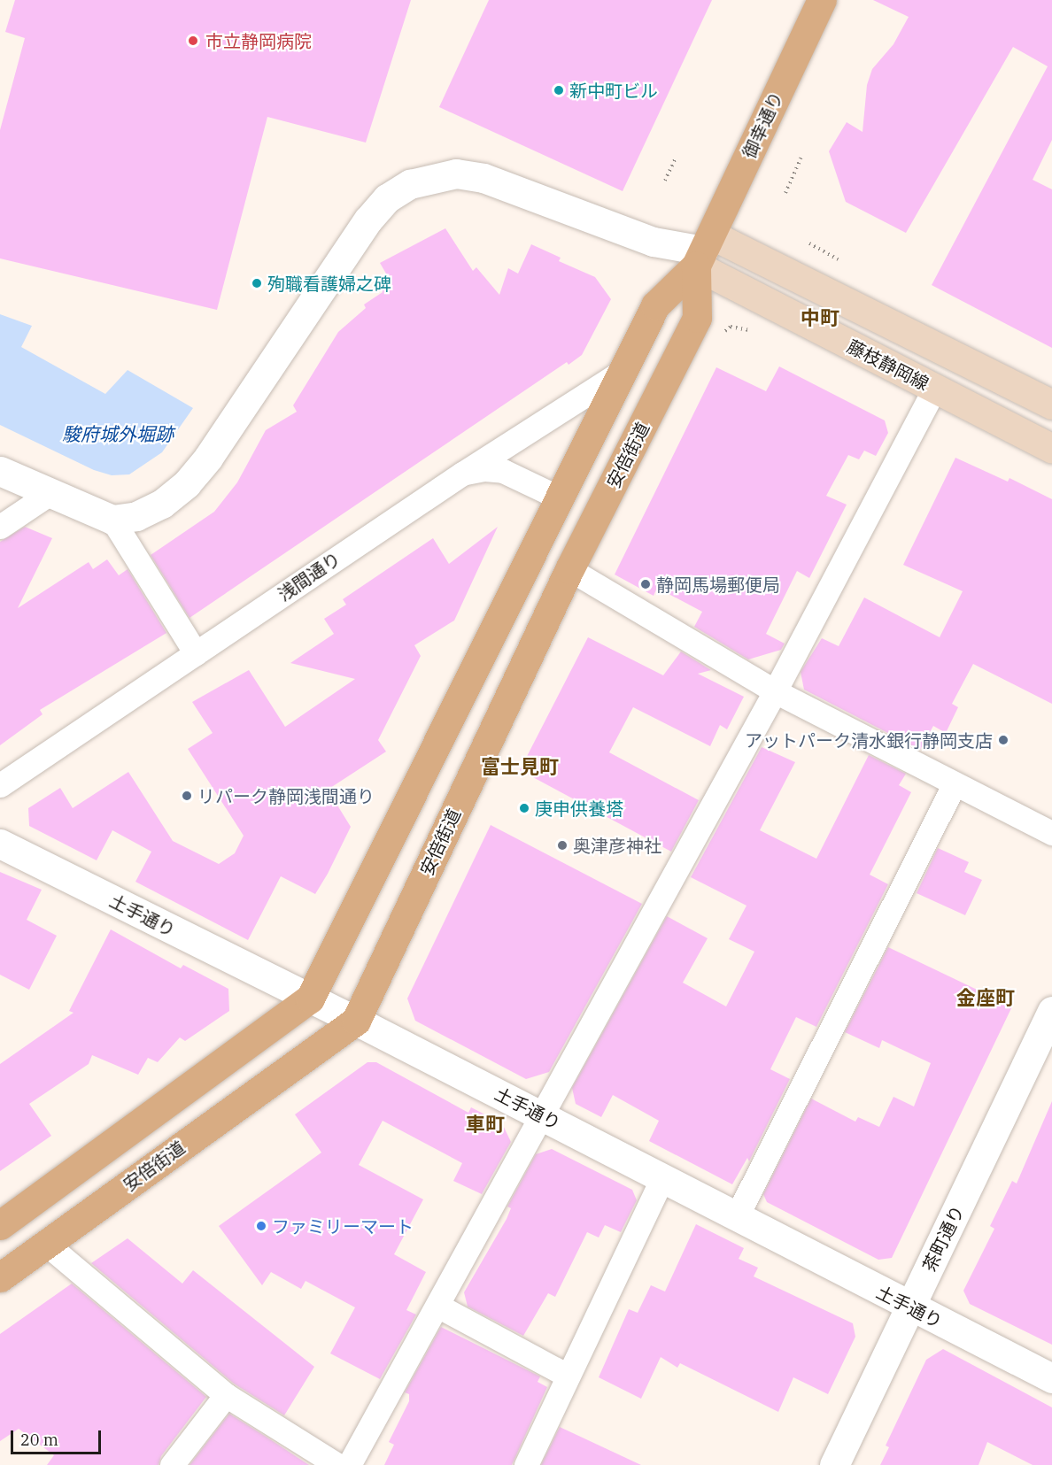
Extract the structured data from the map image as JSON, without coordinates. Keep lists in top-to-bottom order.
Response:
{
  "streets": {
    "main road": ["御幸通り", "藤枝静岡線", "安倍街道"],
    "street": ["浅間通り", "土手通り", "茶町通り"]
  },
  "crossings": [
    ["御幸通り", "藤枝静岡線"],
    ["御幸通り", "安倍街道"],
    ["藤枝静岡線", "安倍街道"],
    ["安倍街道", "土手通り"],
    ["土手通り", "茶町通り"]
  ],
  "districts": [
    "中町",
    "富士見町",
    "金座町",
    "車町"
  ],
  "water": ["駿府城外堀跡"],
  "places": [
    "市立静岡病院",
    "新中町ビル",
    "殉職看護婦之碑",
    "静岡馬場郵便局",
    "アットパーク清水銀行静岡支店",
    "リパーク静岡浅間通り",
    "庚申供養塔",
    "奥津彦神社",
    "ファミリーマート"
  ],
  "scale_bar": "20 m"
}
